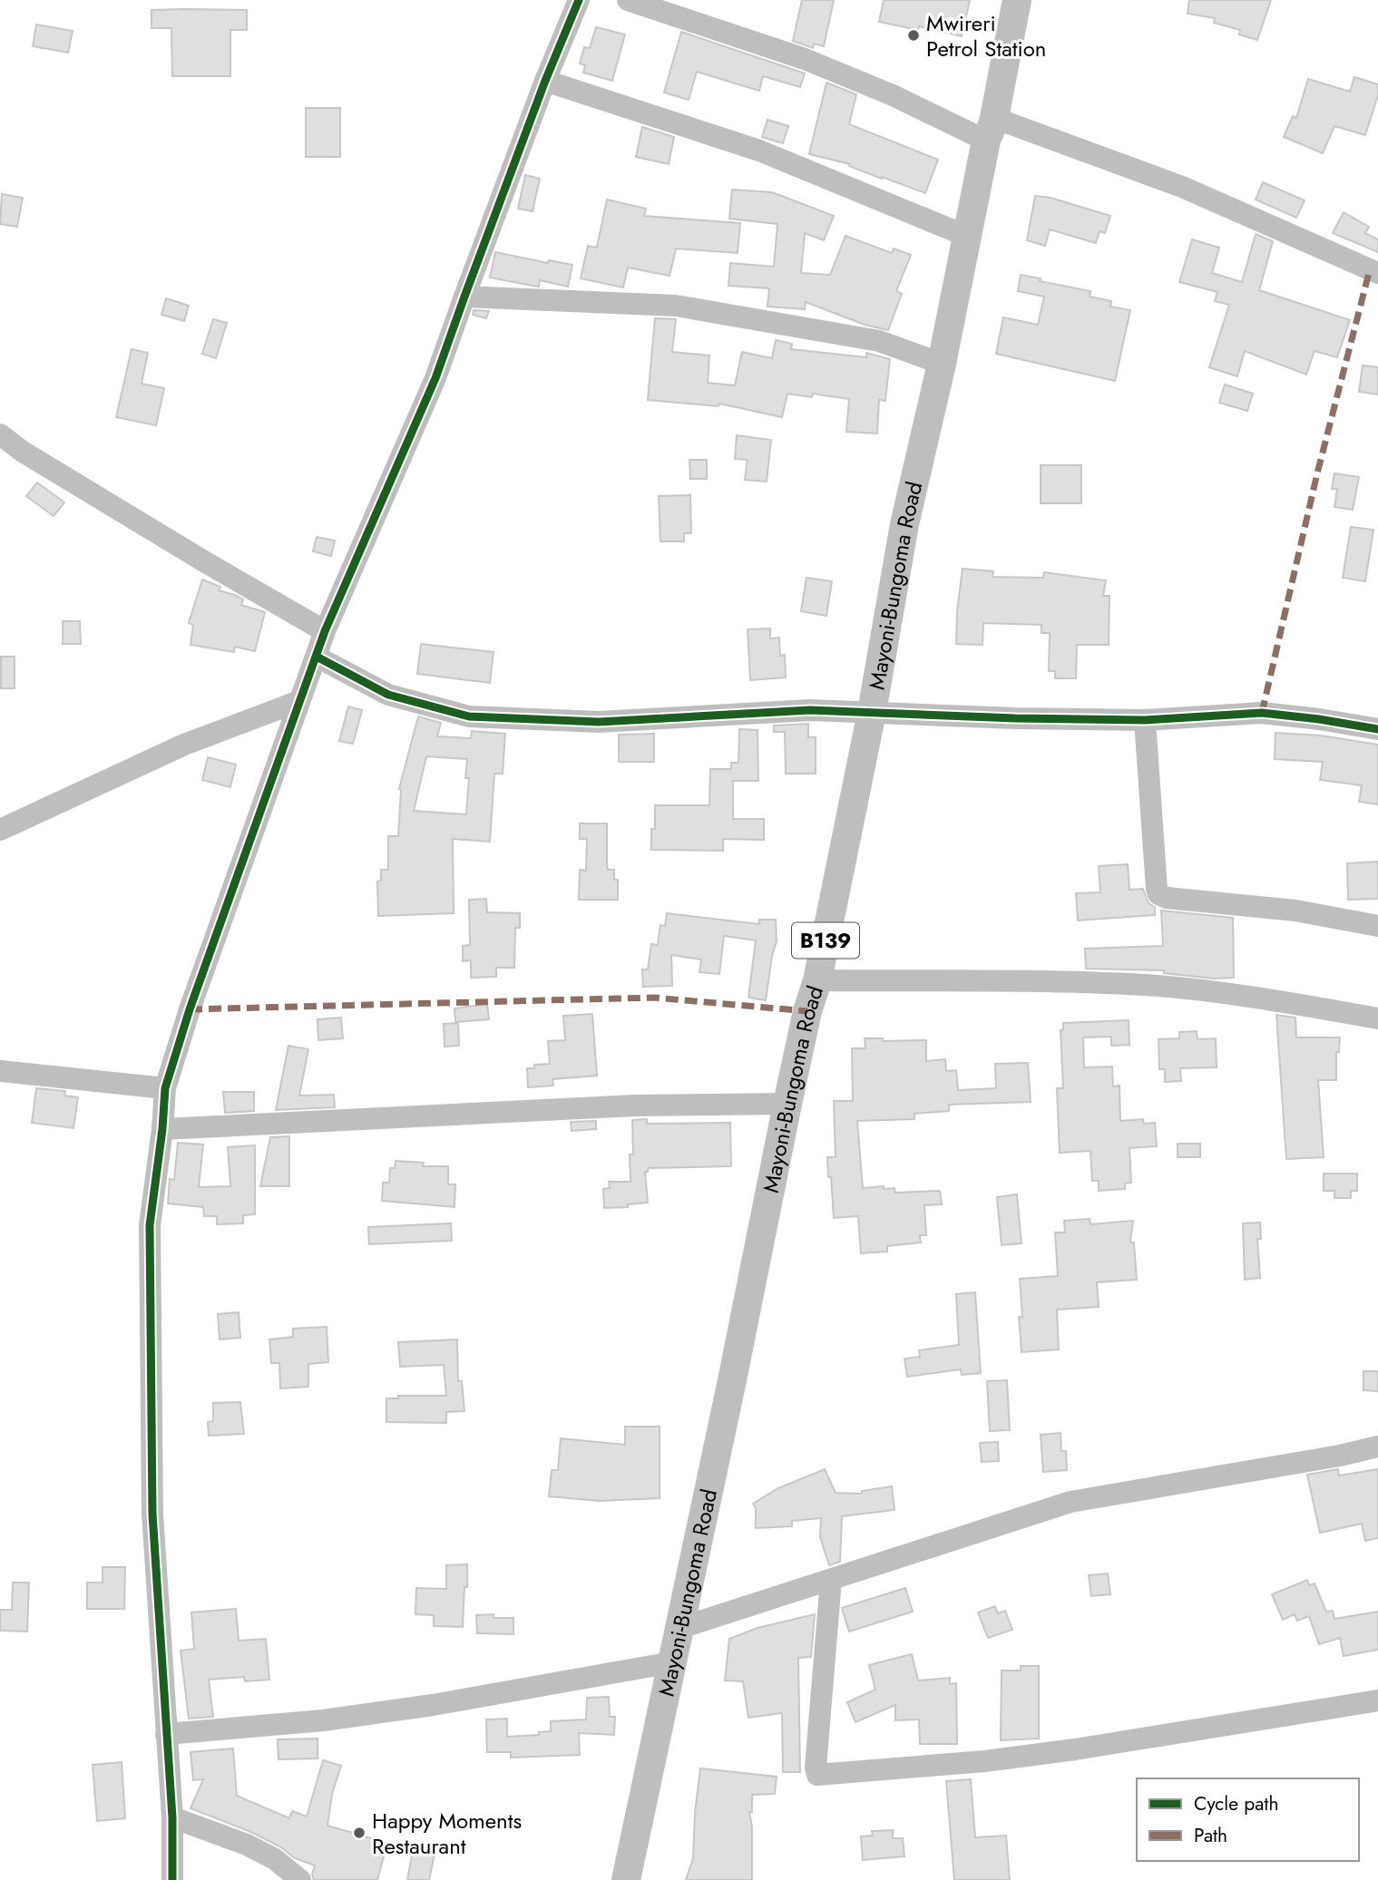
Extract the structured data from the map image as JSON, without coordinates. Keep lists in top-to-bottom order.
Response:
{
  "streets": {
    "main road": ["Mayoni-Bungoma Road", "B139"]
  },
  "places": ["Mwireri Petrol Station", "Happy Moments Restaurant"],
  "legend": ["Cycle path", "Path"]
}
